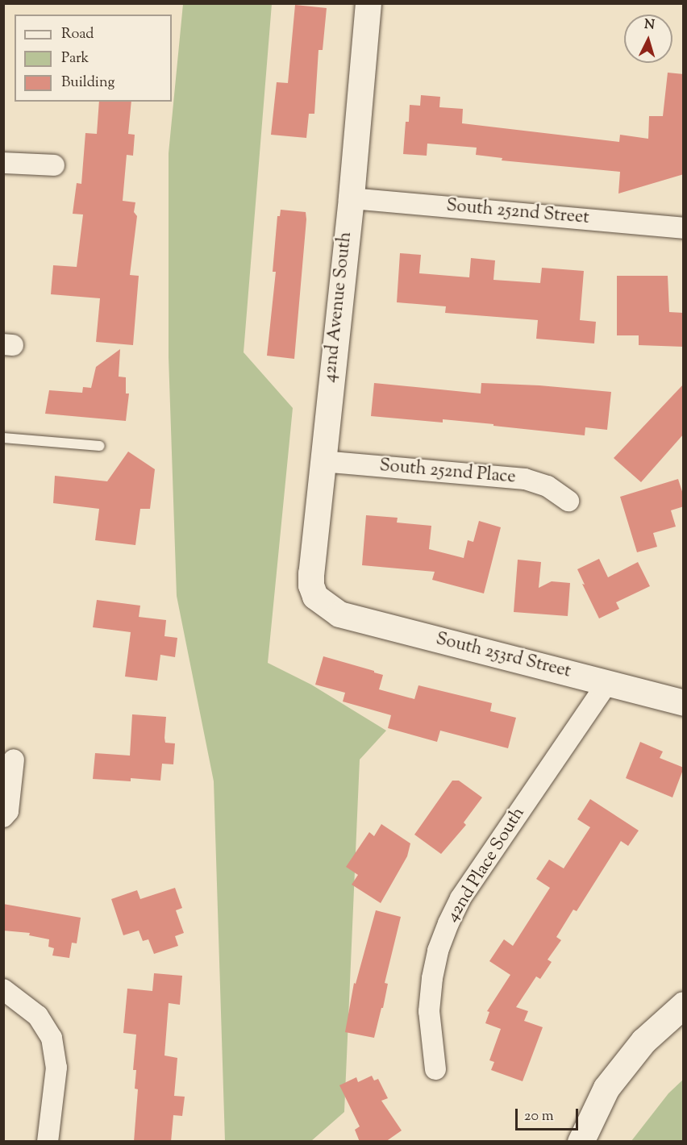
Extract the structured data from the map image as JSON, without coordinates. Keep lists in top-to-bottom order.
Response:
{
  "streets": {
    "street": [
      "South 252nd Street",
      "42nd Avenue South",
      "South 252nd Place",
      "South 253rd Street",
      "42nd Place South"
    ]
  },
  "crossings": [
    ["South 252nd Street", "42nd Avenue South"],
    ["42nd Avenue South", "South 252nd Place"],
    ["42nd Avenue South", "South 253rd Street"],
    ["South 253rd Street", "42nd Place South"]
  ],
  "legend": ["Road", "Park", "Building"],
  "scale_bar": "20 m",
  "north": "top"
}
